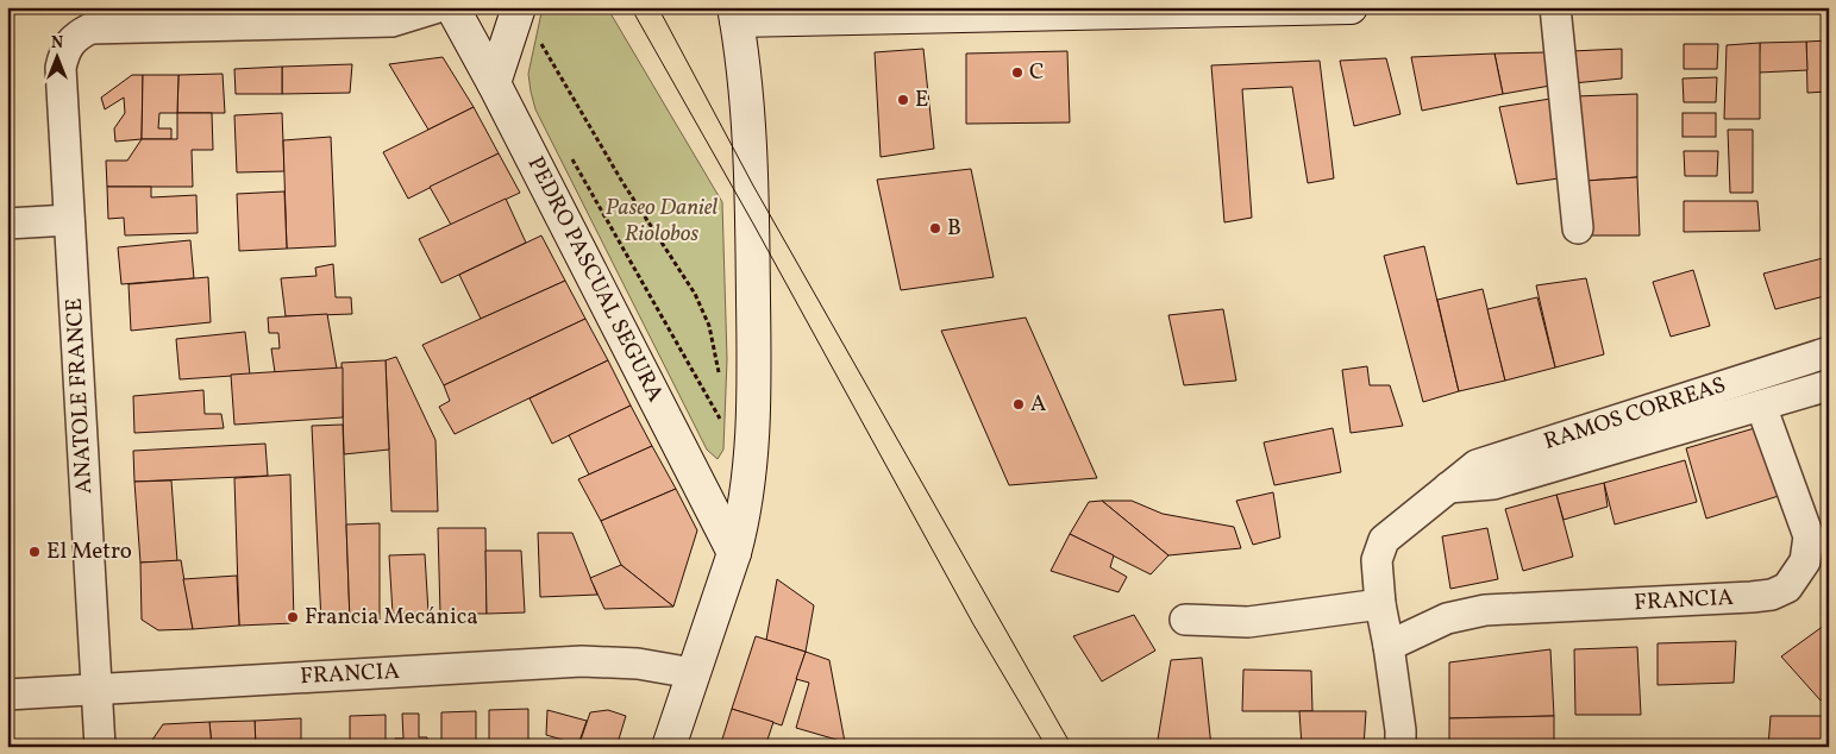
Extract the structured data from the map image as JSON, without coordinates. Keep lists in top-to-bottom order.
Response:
{
  "streets": {
    "main road": ["PEDRO PASCUAL SEGURA"],
    "street": ["ANATOLE FRANCE", "RAMOS CORREAS", "FRANCIA"]
  },
  "crossings": [
    ["ANATOLE FRANCE", "FRANCIA"],
    ["RAMOS CORREAS", "FRANCIA"]
  ],
  "parks": ["Paseo Daniel Riolobos"],
  "places": [
    "C",
    "E",
    "B",
    "A",
    "El Metro",
    "Francia Mecánica"
  ],
  "north": "top"
}
